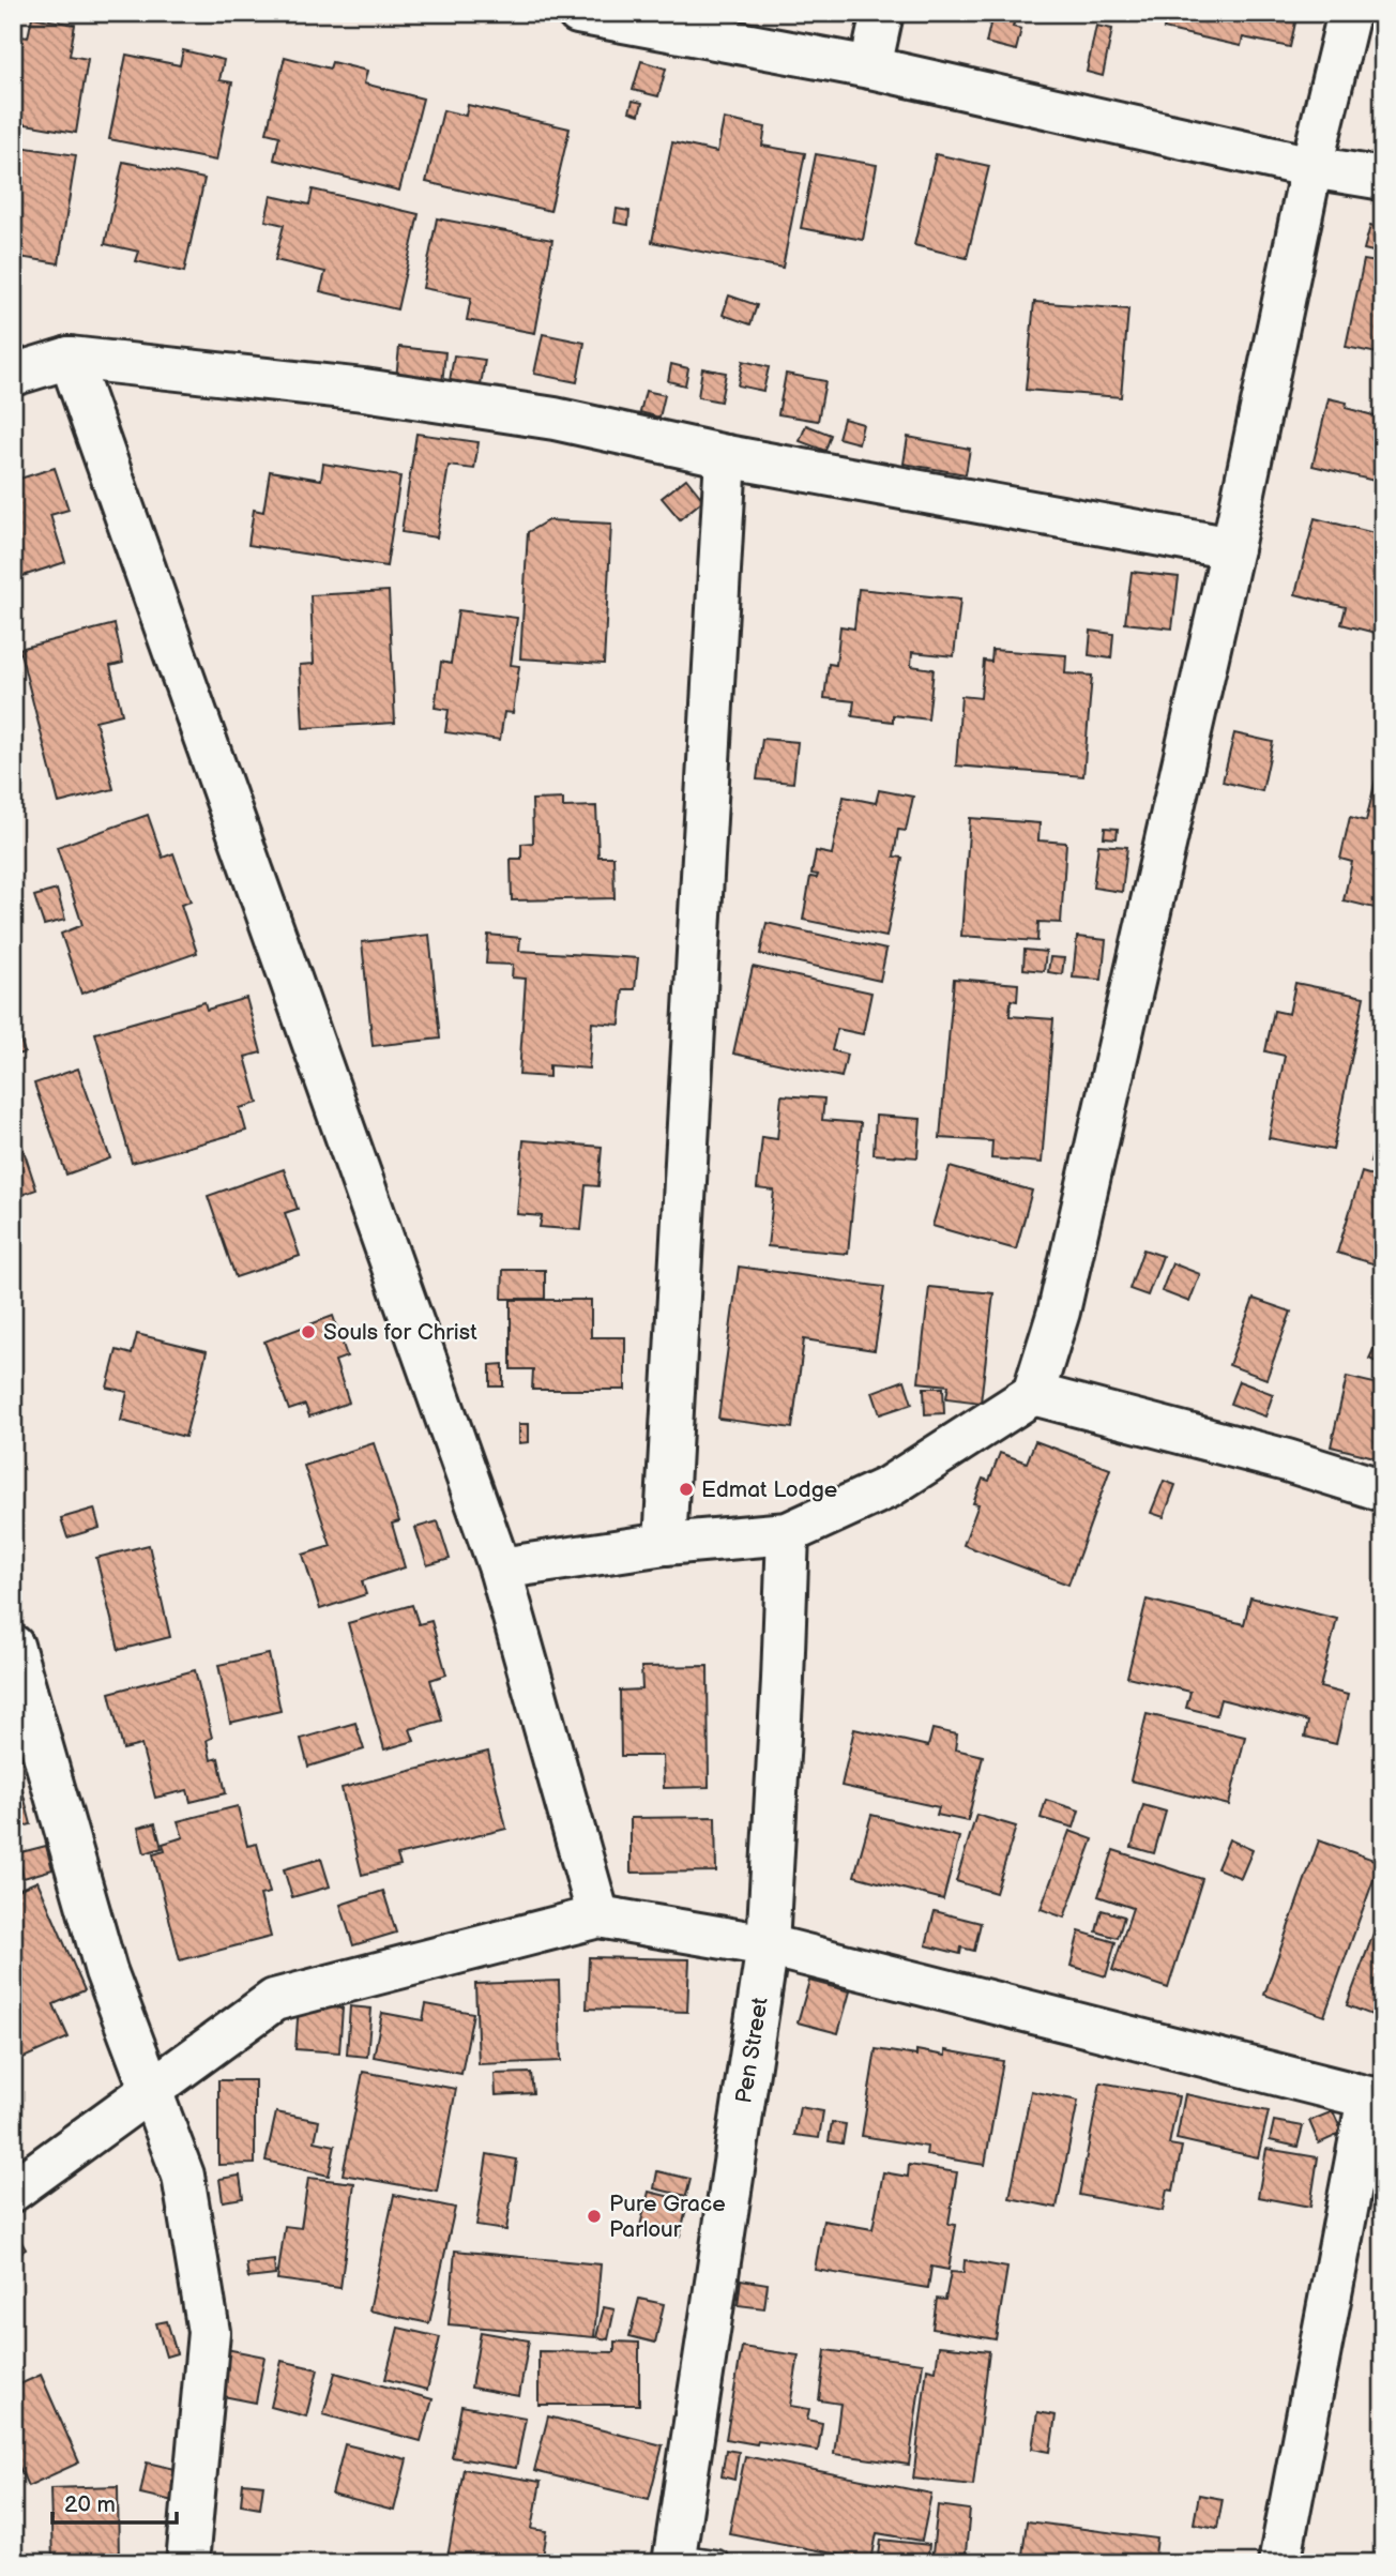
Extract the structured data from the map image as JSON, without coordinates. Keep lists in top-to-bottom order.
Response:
{
  "streets": {
    "street": ["Pen Street"]
  },
  "places": ["Souls for Christ", "Edmat Lodge", "Pure Grace Parlour"],
  "scale_bar": "20 m"
}
